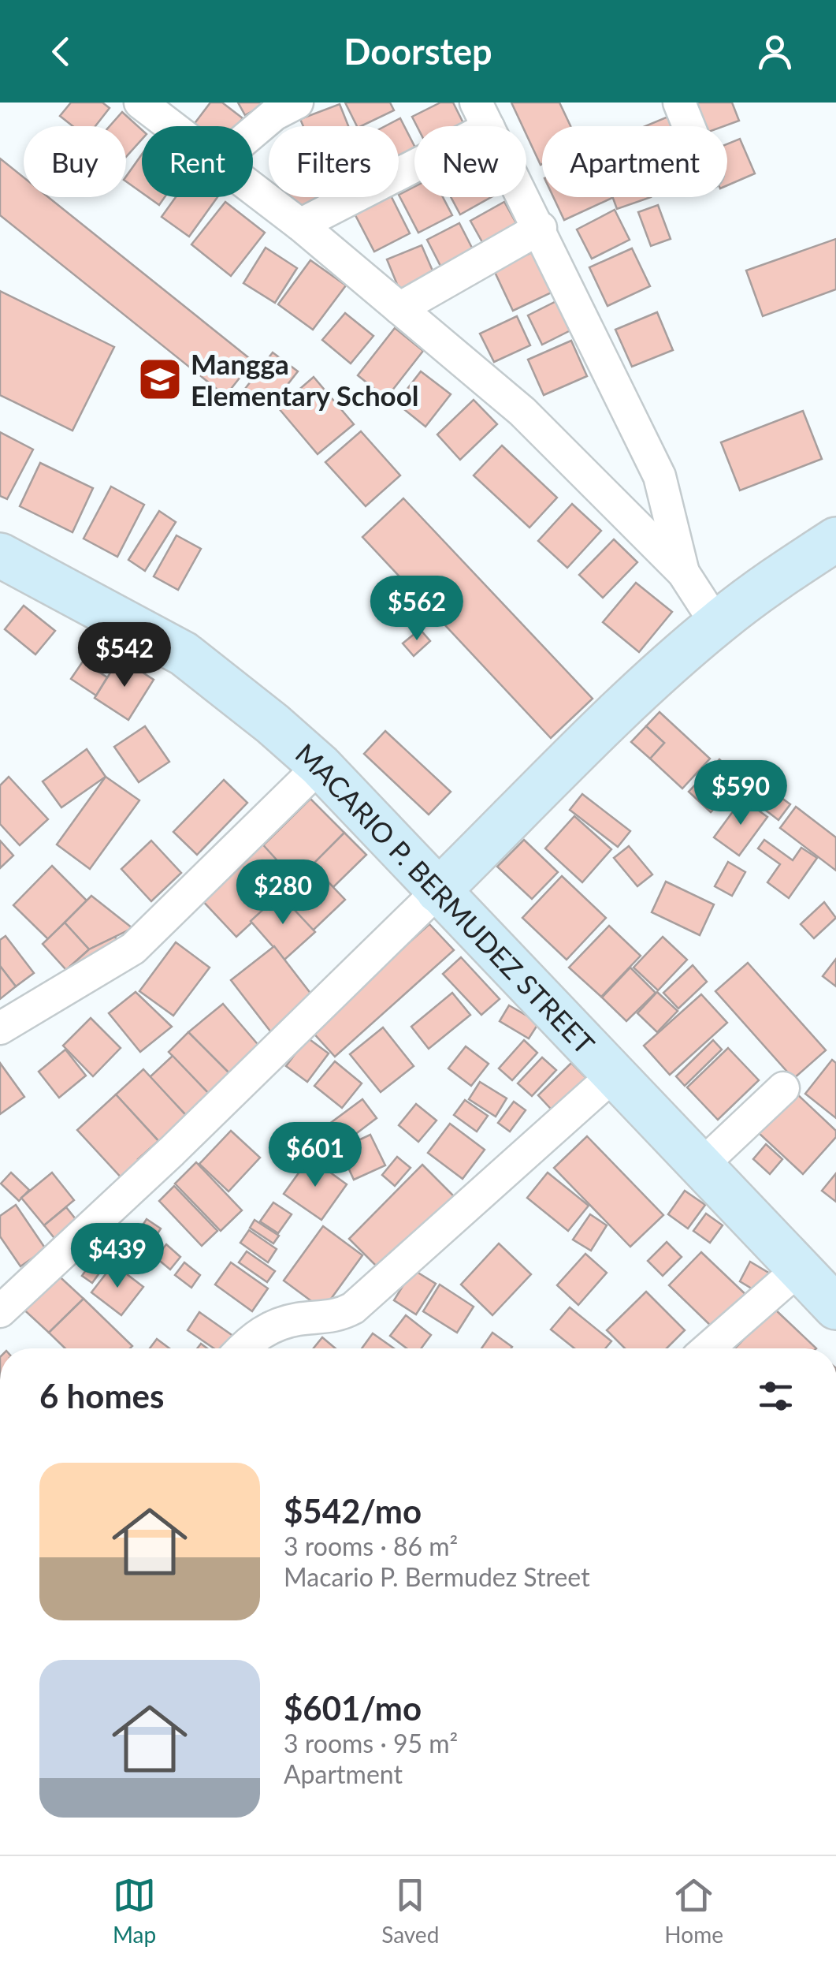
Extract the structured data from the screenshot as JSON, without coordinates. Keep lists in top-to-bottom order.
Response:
{
  "streets": {
    "main road": ["MACARIO P. BERMUDEZ STREET"]
  },
  "places": {
    "school or university": ["Mangga Elementary School"]
  },
  "page": {
    "header": "Doorstep",
    "chip": [
      "Buy",
      "Rent",
      "Filters",
      "New",
      "Apartment"
    ],
    "price": [
      "$562",
      "$542",
      "$590",
      "$280",
      "$601",
      "$439"
    ],
    "heading": "6 homes",
    "list": [
      {
        "name": "$542/mo",
        "note": "3 rooms · 86 m² · Macario P. Bermudez Street"
      },
      {
        "name": "$601/mo",
        "note": "3 rooms · 95 m² · Apartment"
      }
    ],
    "tabs": ["Map", "Saved", "Home"]
  }
}
